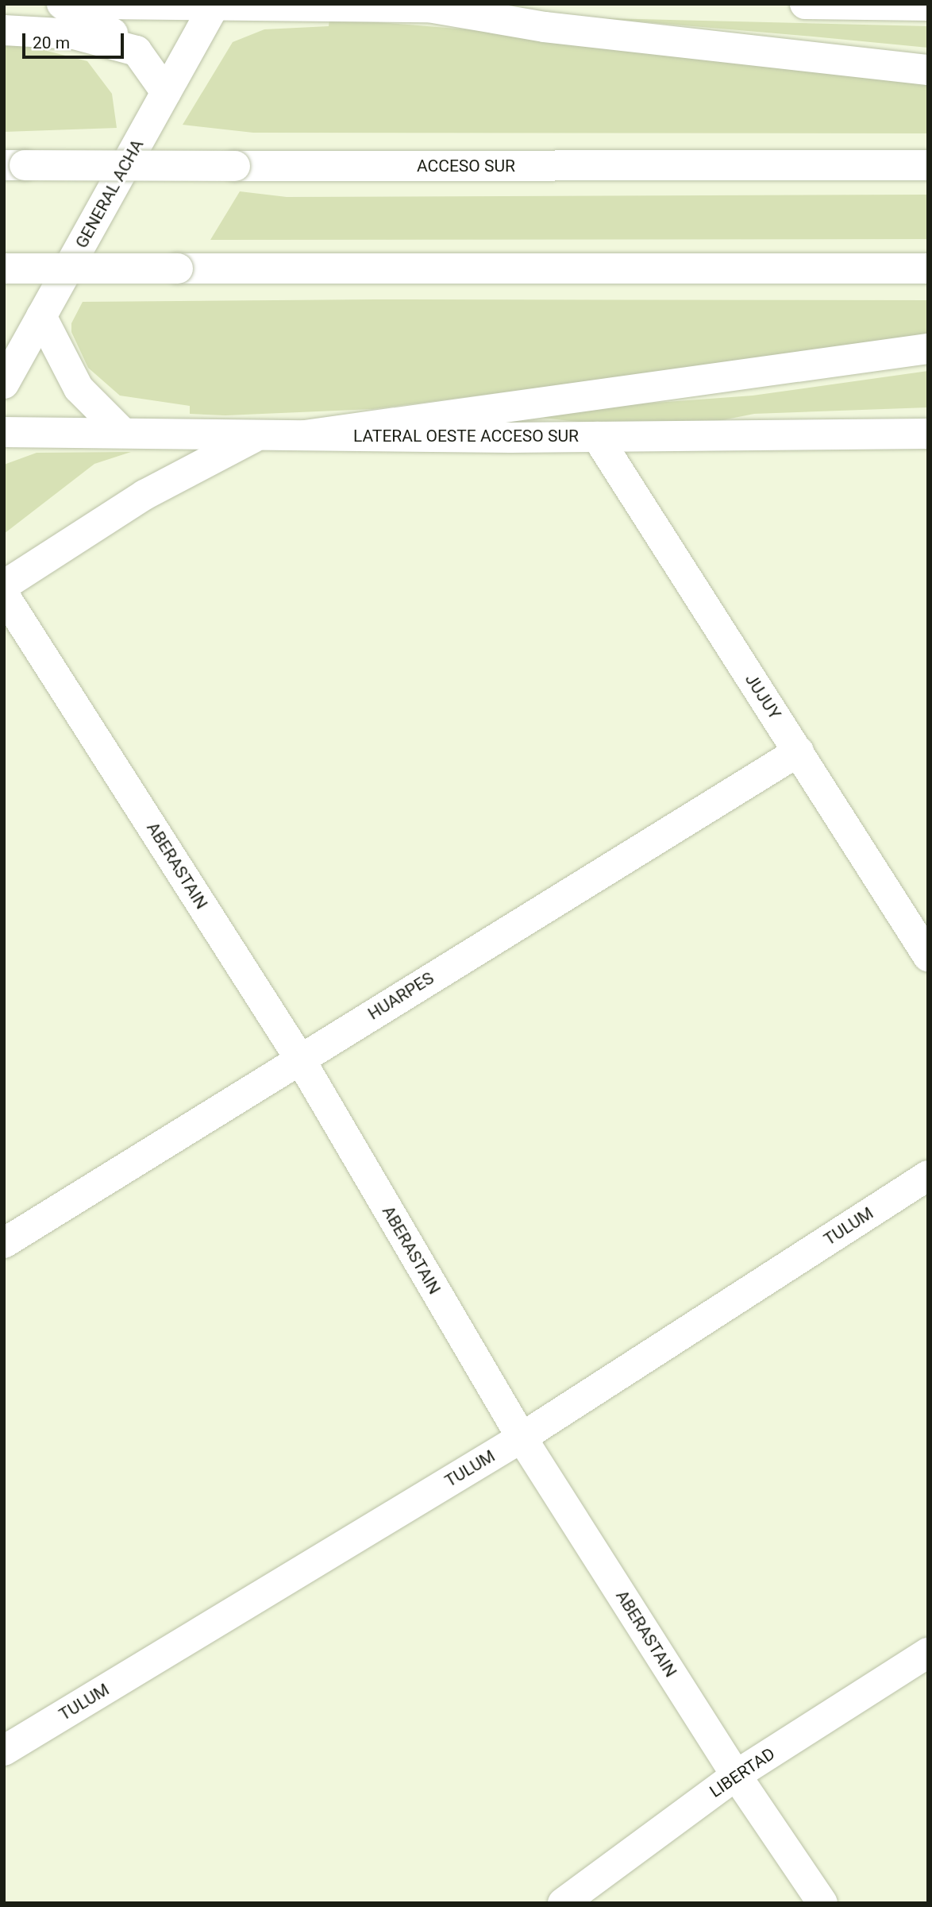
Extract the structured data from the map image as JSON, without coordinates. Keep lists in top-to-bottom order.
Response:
{
  "streets": {
    "main road": [
      "ACCESO SUR",
      "GENERAL ACHA",
      "LATERAL OESTE ACCESO SUR",
      "JUJUY",
      "ABERASTAIN",
      "HUARPES",
      "TULUM",
      "LIBERTAD"
    ]
  },
  "crossings": [
    ["LATERAL OESTE ACCESO SUR", "JUJUY"],
    ["JUJUY", "HUARPES"],
    ["ABERASTAIN", "HUARPES"],
    ["ABERASTAIN", "TULUM"],
    ["ABERASTAIN", "LIBERTAD"]
  ],
  "scale_bar": "20 m"
}
